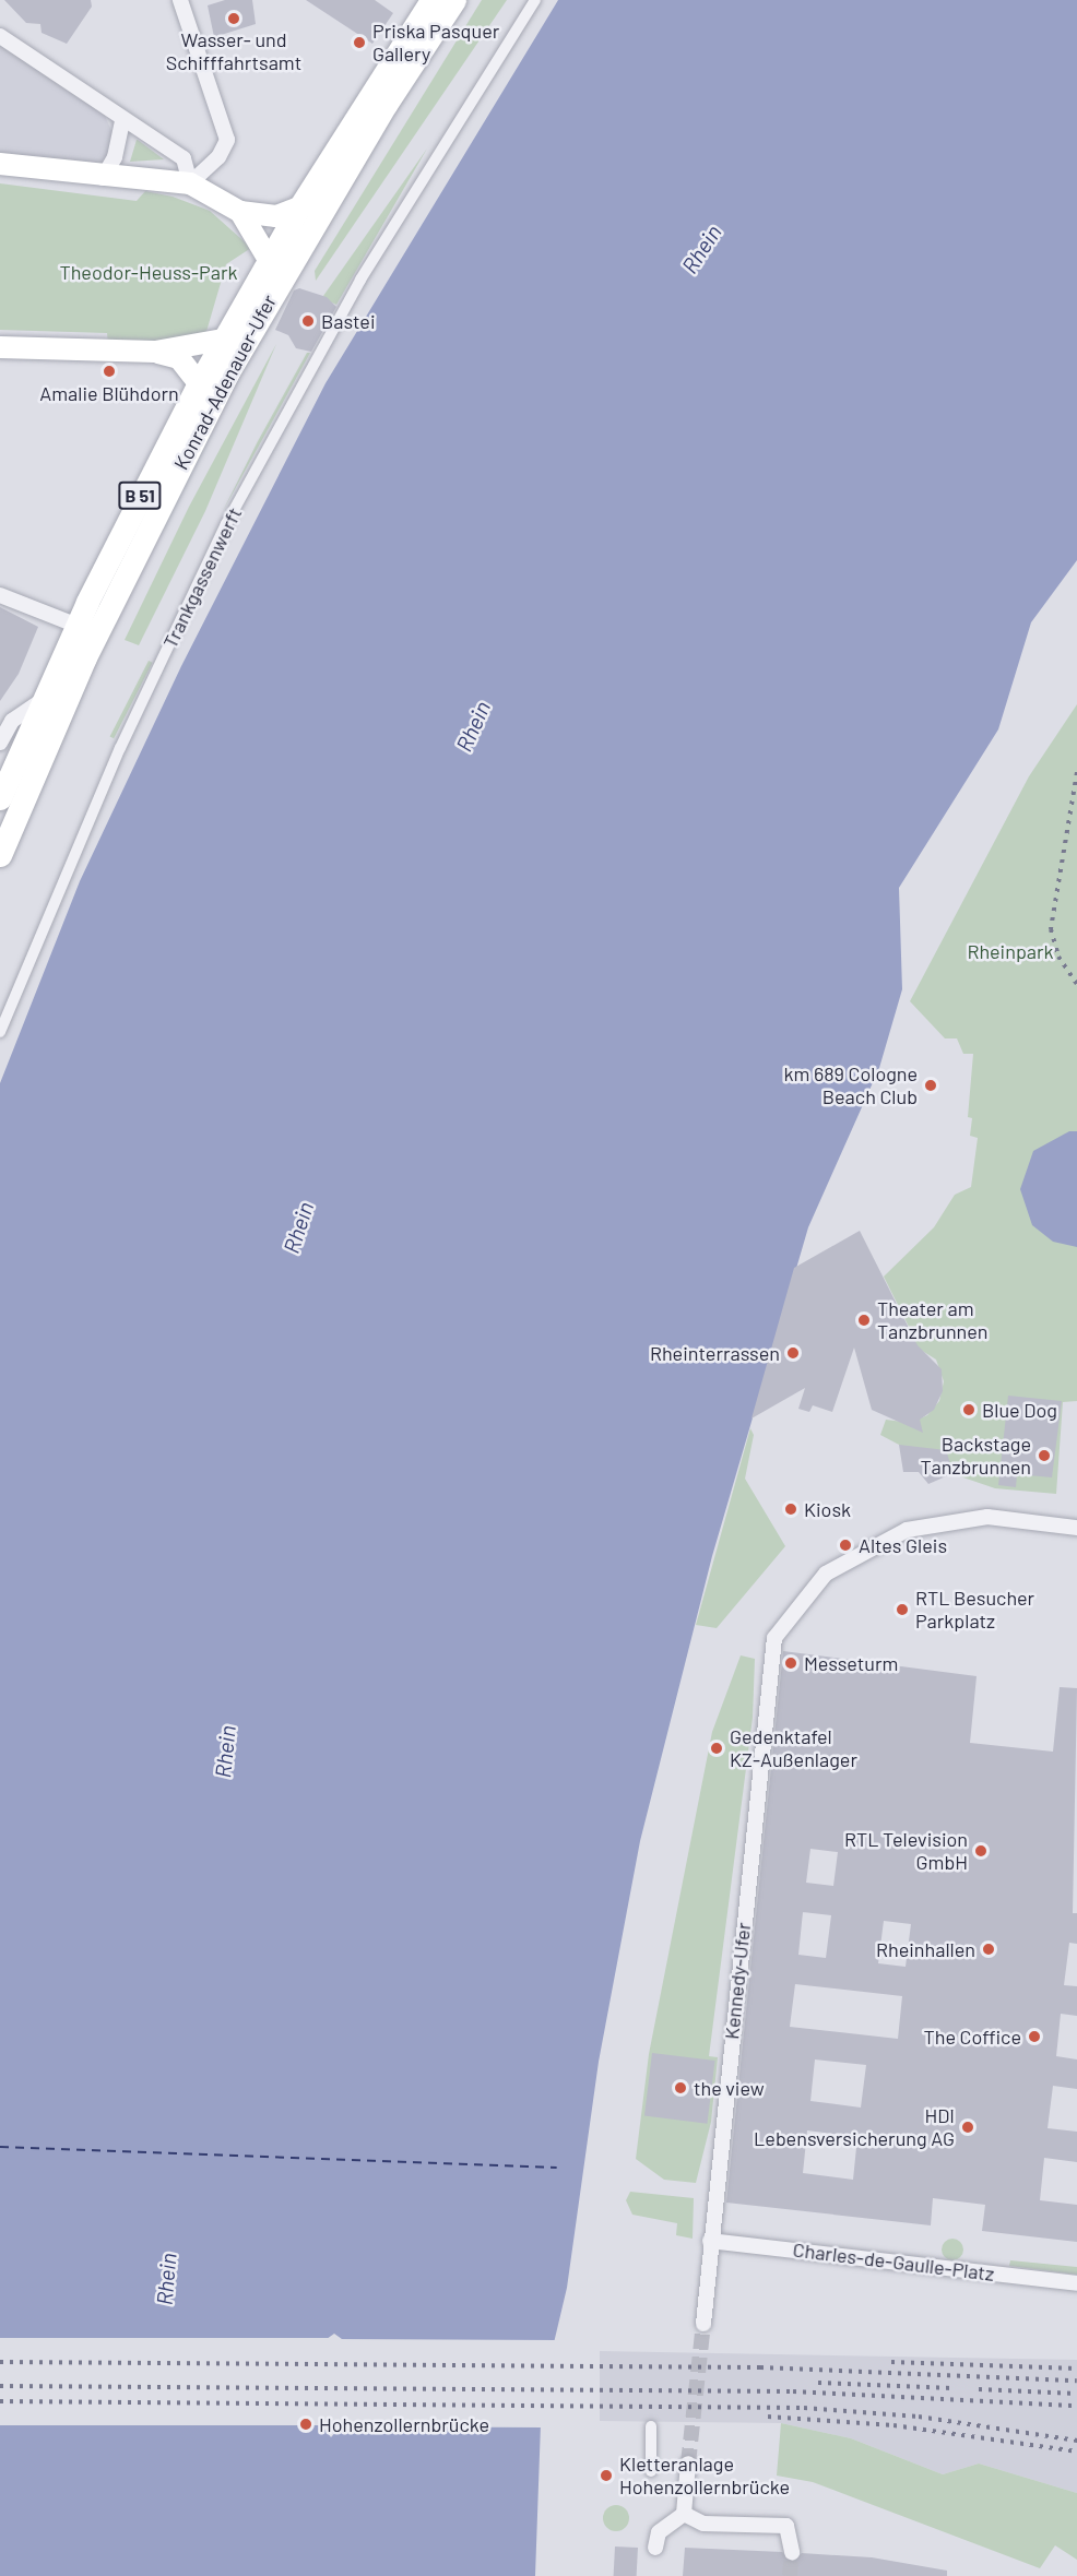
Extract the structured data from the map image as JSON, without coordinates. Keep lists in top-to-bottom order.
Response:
{
  "streets": {
    "main road": ["Konrad-Adenauer-Ufer", "B 51"],
    "street": ["Trankgassenwerft", "Kennedy-Ufer", "Charles-de-Gaulle-Platz"]
  },
  "crossings": [
    ["Kennedy-Ufer", "Charles-de-Gaulle-Platz"]
  ],
  "water": ["Rhein"],
  "parks": ["Theodor-Heuss-Park", "Rheinpark"],
  "places": [
    "Wasser- und Schifffahrtsamt",
    "Priska Pasquer Gallery",
    "Bastei",
    "Amalie Blühdorn",
    "km 689 Cologne Beach Club",
    "Theater am Tanzbrunnen",
    "Rheinterrassen",
    "Blue Dog",
    "Backstage Tanzbrunnen",
    "Kiosk",
    "Altes Gleis",
    "RTL Besucher Parkplatz",
    "Messeturm",
    "Gedenktafel KZ-Außenlager",
    "RTL Television GmbH",
    "Rheinhallen",
    "The Coffice",
    "the view",
    "HDI Lebensversicherung AG",
    "Hohenzollernbrücke",
    "Kletteranlage Hohenzollernbrücke"
  ]
}
